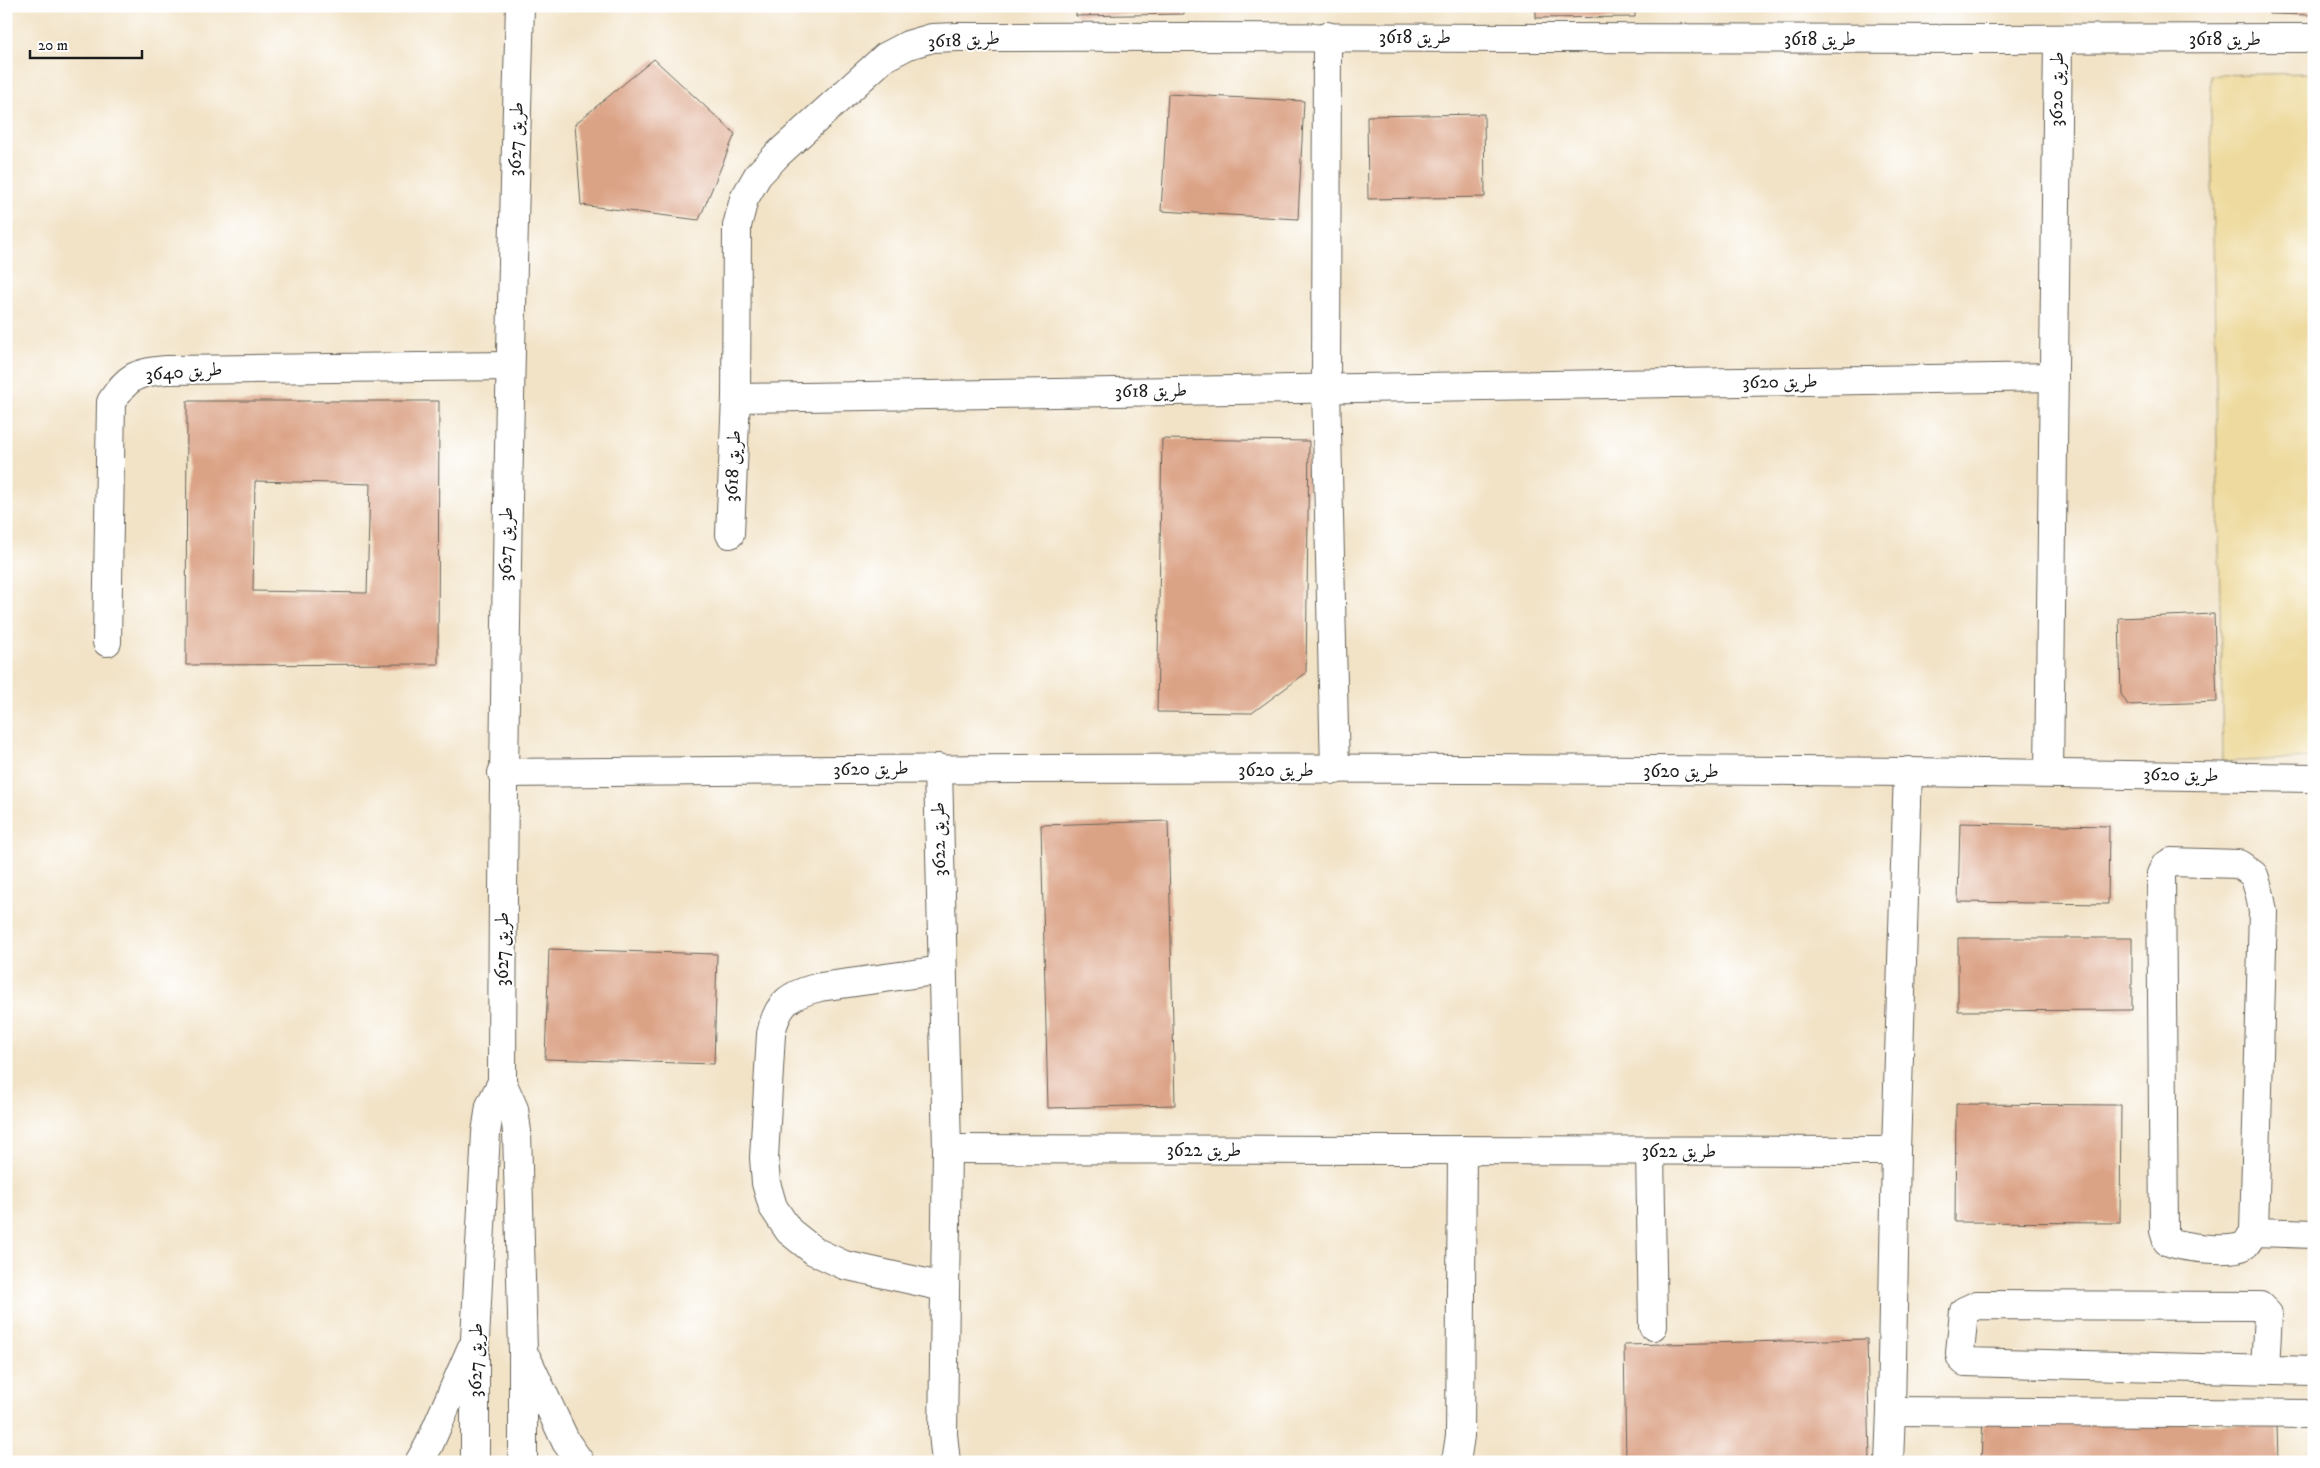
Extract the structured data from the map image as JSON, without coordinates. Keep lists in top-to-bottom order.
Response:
{
  "streets": {
    "street": [
      "طريق 3618",
      "طريق 3620",
      "طريق 3627",
      "طريق 3640",
      "طريق 3622"
    ]
  },
  "crossings": [
    ["طريق 3618", "طريق 3620"],
    ["طريق 3620", "طريق 3627"],
    ["طريق 3620", "طريق 3622"],
    ["طريق 3627", "طريق 3640"]
  ],
  "scale_bar": "20 m"
}
